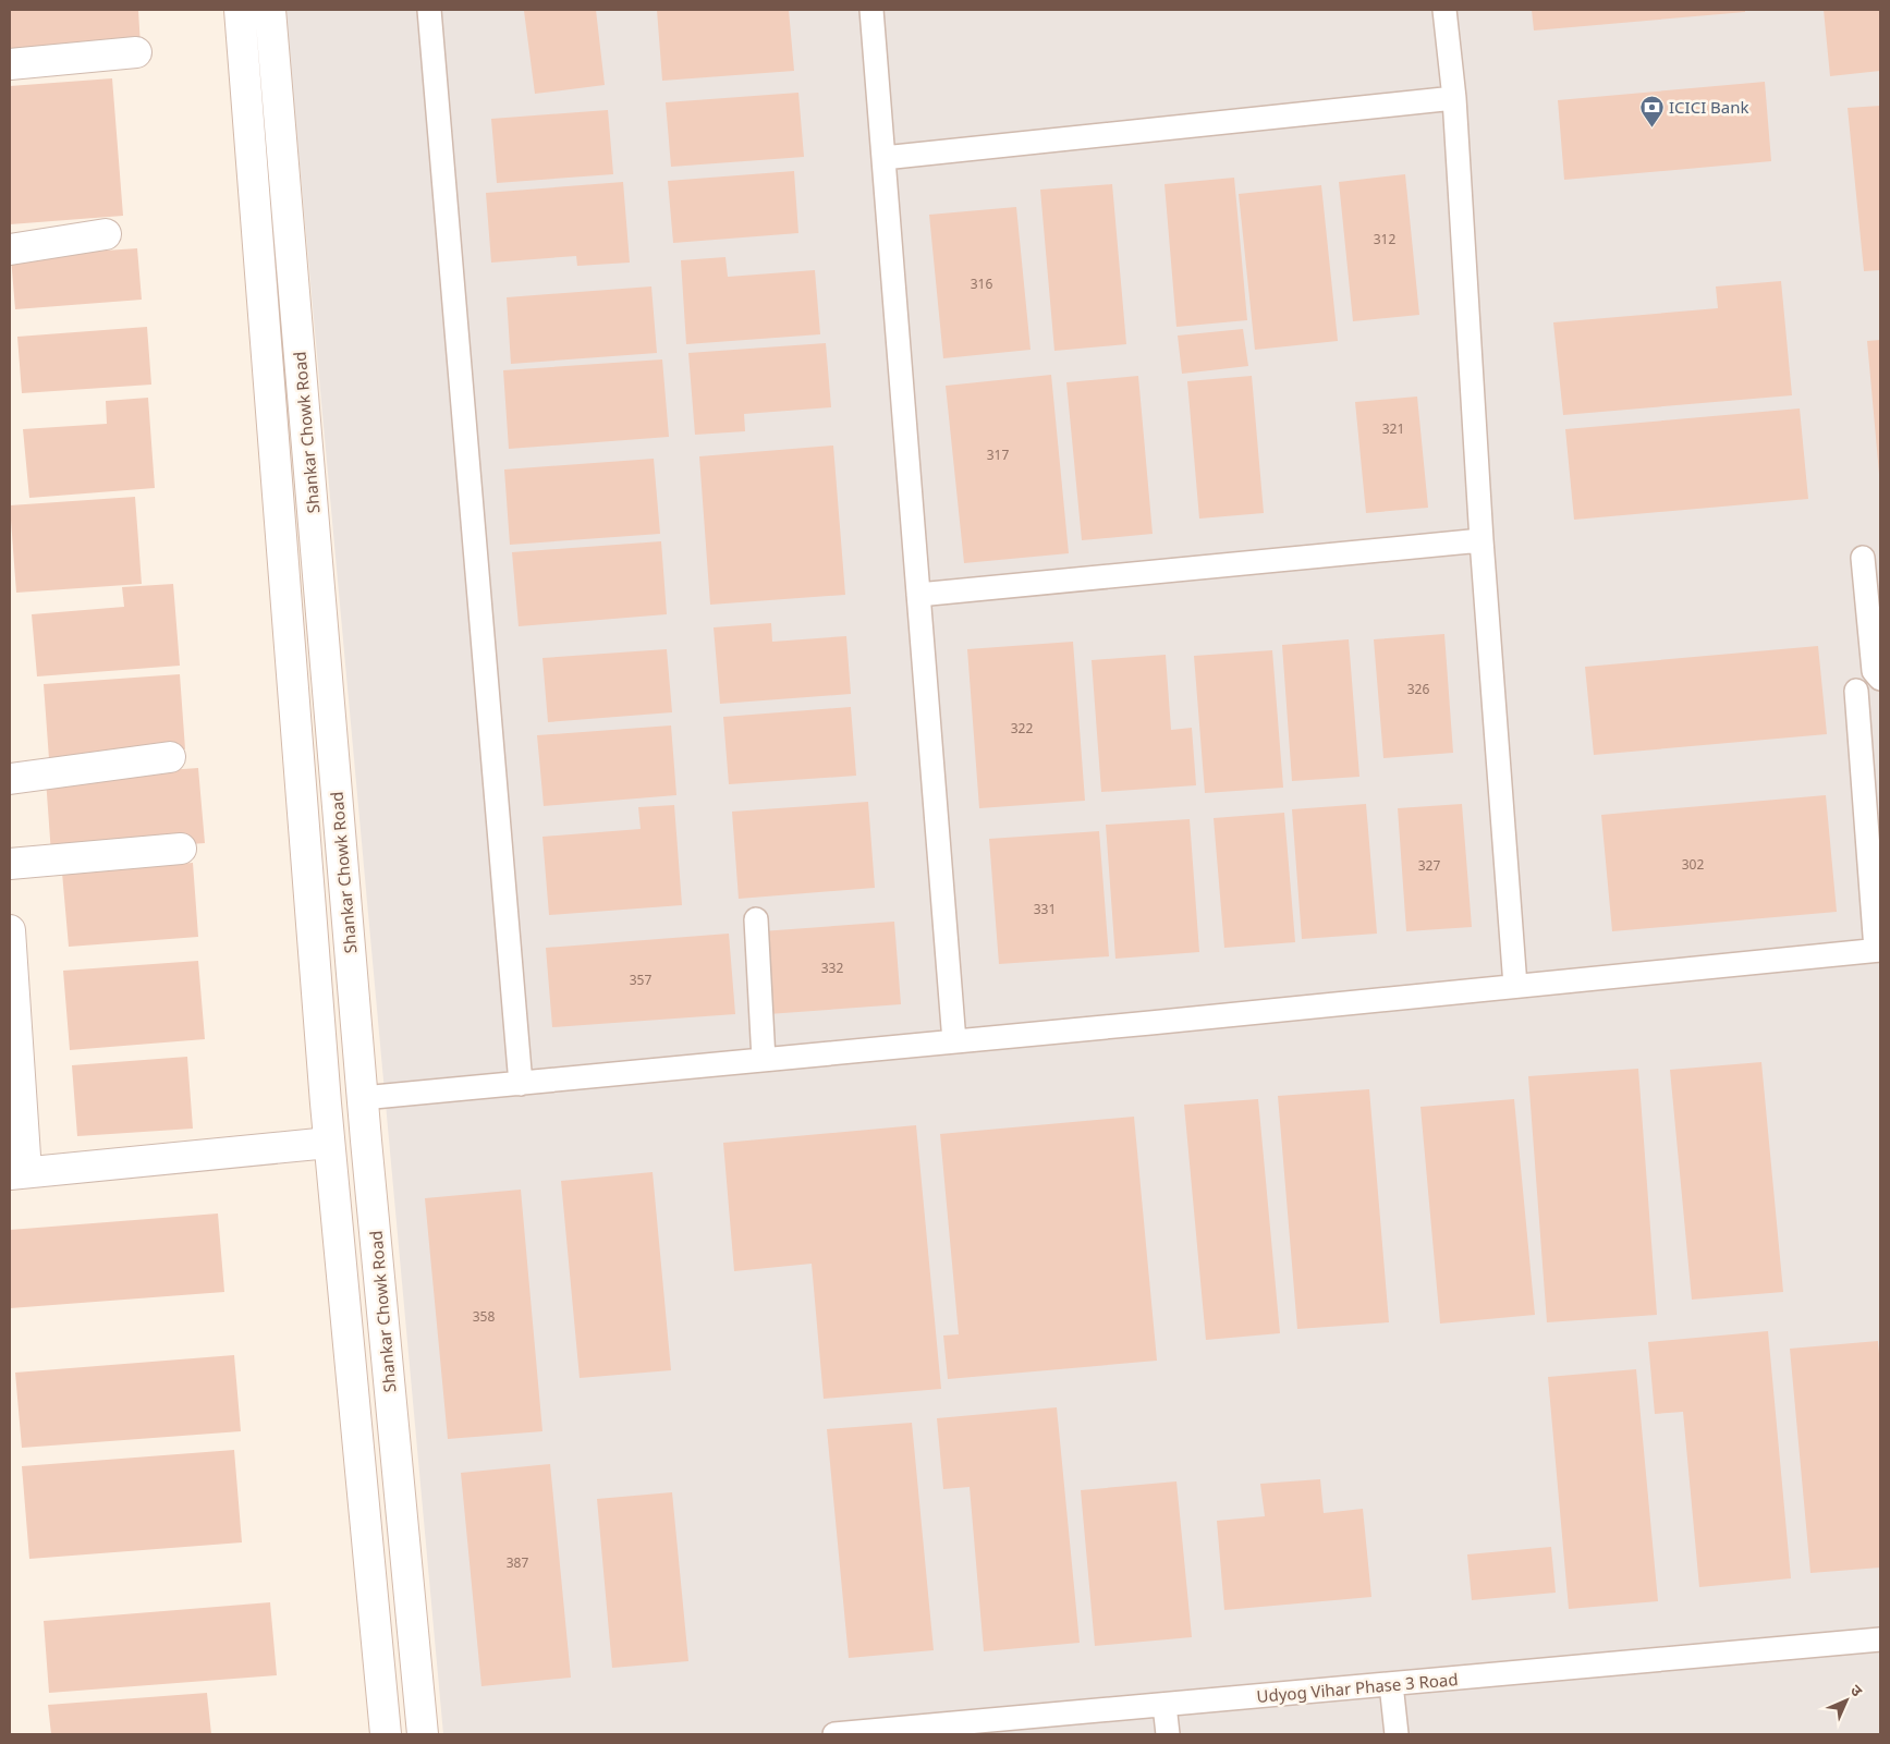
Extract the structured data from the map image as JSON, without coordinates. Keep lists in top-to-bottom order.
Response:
{
  "streets": {
    "main road": ["Shankar Chowk Road"],
    "lane": ["Udyog Vihar Phase 3 Road"]
  },
  "places": {
    "bank": ["ICICI Bank"]
  },
  "house_numbers": [
    "312",
    "316",
    "321",
    "317",
    "326",
    "322",
    "302",
    "327",
    "331",
    "332",
    "357",
    "358",
    "387"
  ],
  "north": "top right"
}
